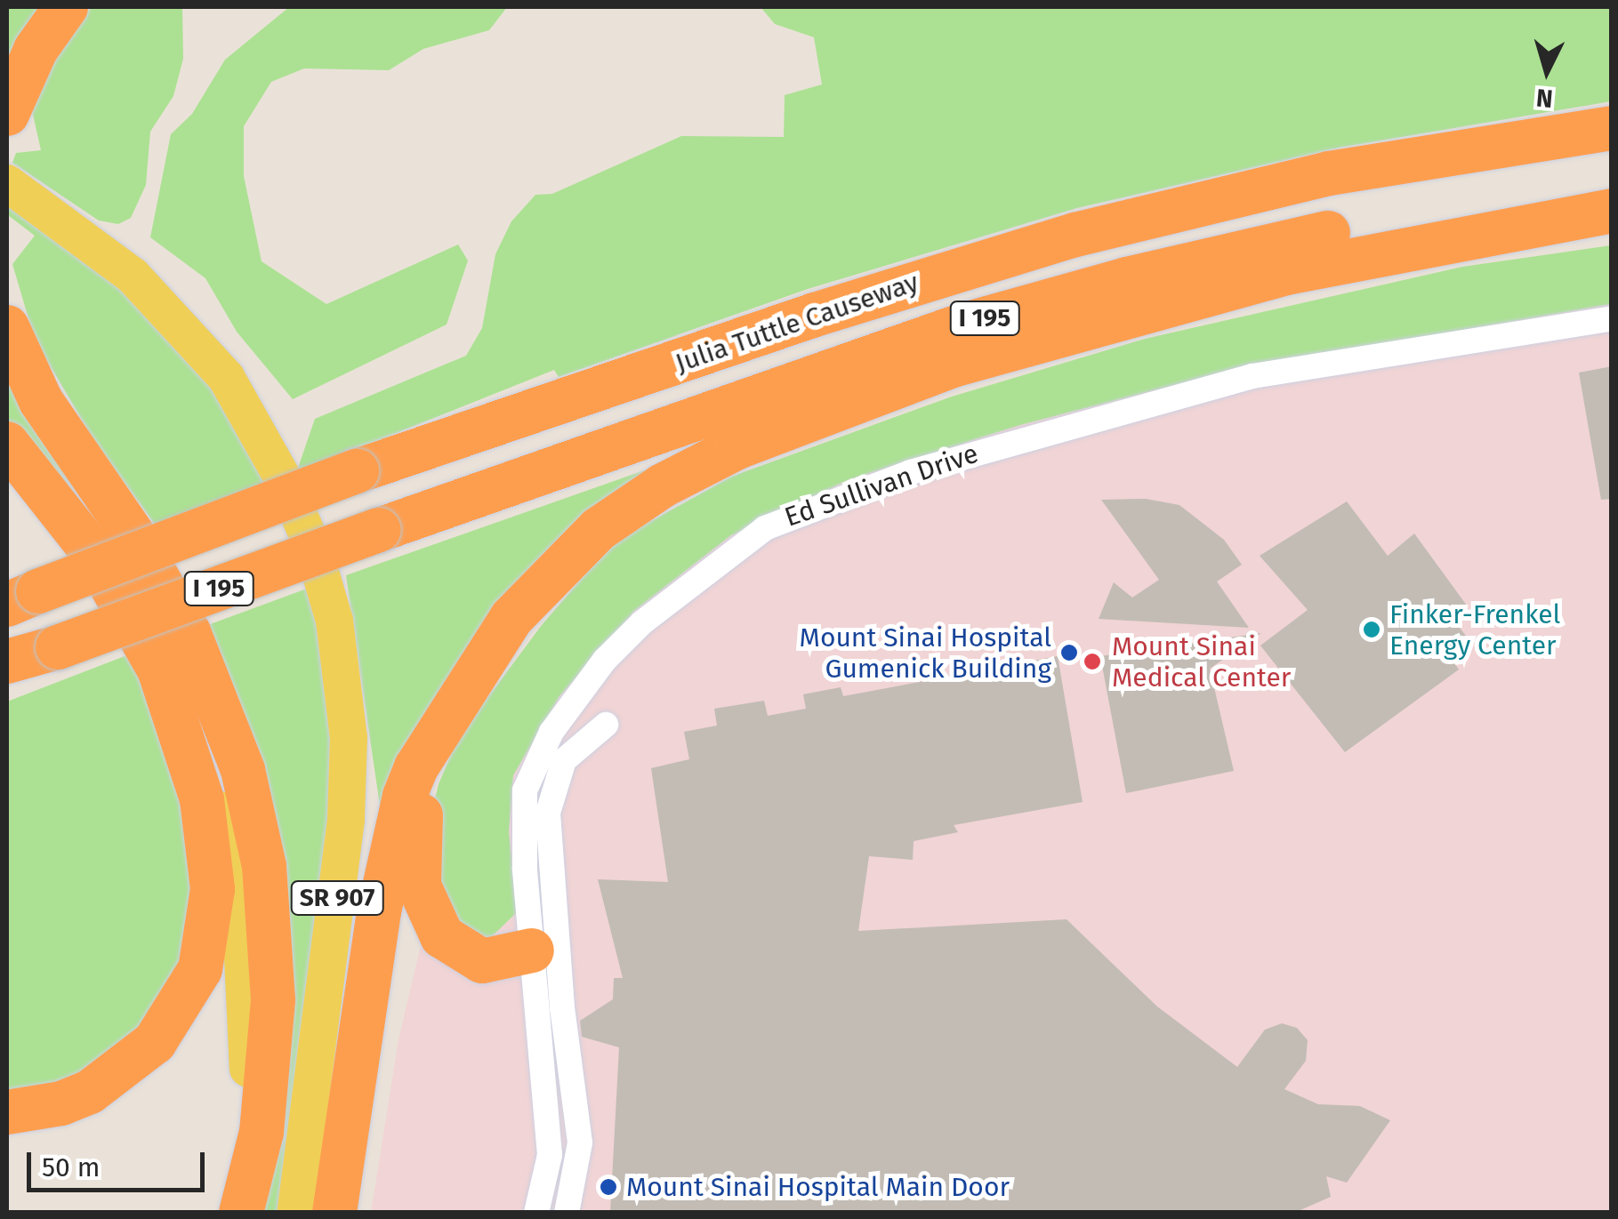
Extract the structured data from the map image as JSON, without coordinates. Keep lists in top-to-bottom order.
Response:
{
  "streets": {
    "highway": ["I 195", "Julia Tuttle Causeway"],
    "main road": ["SR 907"],
    "street": ["Ed Sullivan Drive"]
  },
  "places": [
    "Finker-Frenkel Energy Center",
    "Mount Sinai Hospital Gumenick Building",
    "Mount Sinai Medical Center",
    "Mount Sinai Hospital Main Door"
  ],
  "scale_bar": "50 m",
  "north": "bottom"
}
